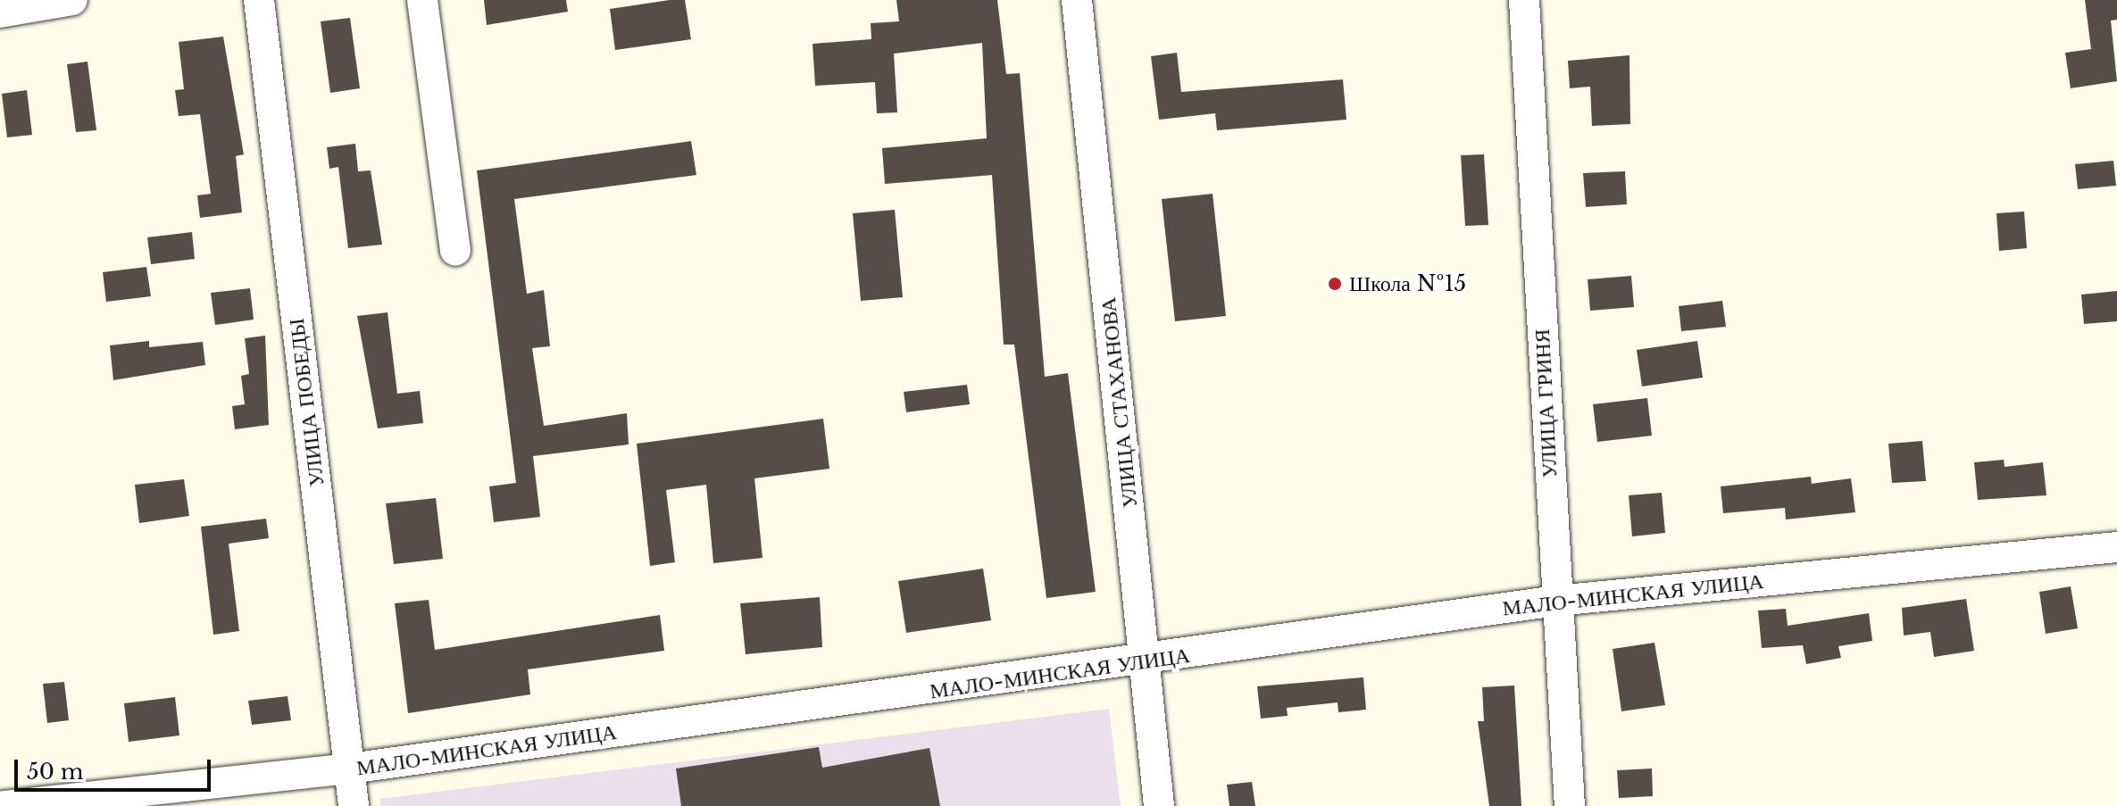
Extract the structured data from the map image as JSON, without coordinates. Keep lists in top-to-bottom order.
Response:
{
  "streets": {
    "street": [
      "УЛИЦА ПОБЕДЫ",
      "УЛИЦА СТАХАНОВА",
      "УЛИЦА ГРИНЯ",
      "МАЛО-МИНСКАЯ УЛИЦА"
    ]
  },
  "crossings": [
    ["УЛИЦА ПОБЕДЫ", "МАЛО-МИНСКАЯ УЛИЦА"],
    ["УЛИЦА СТАХАНОВА", "МАЛО-МИНСКАЯ УЛИЦА"],
    ["УЛИЦА ГРИНЯ", "МАЛО-МИНСКАЯ УЛИЦА"]
  ],
  "places": ["Школа №15"],
  "scale_bar": "50 m"
}
